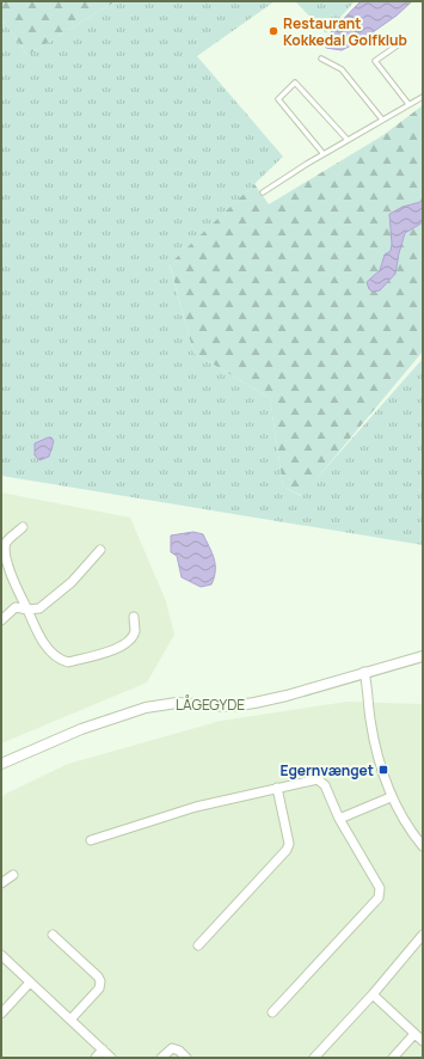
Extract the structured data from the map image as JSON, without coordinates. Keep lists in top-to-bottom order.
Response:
{
  "streets": {
    "street": ["LÅGEGYDE"]
  },
  "places": {
    "other": ["Restaurant Kokkedal Golfklub"],
    "transit": ["Egernvænget"]
  }
}
